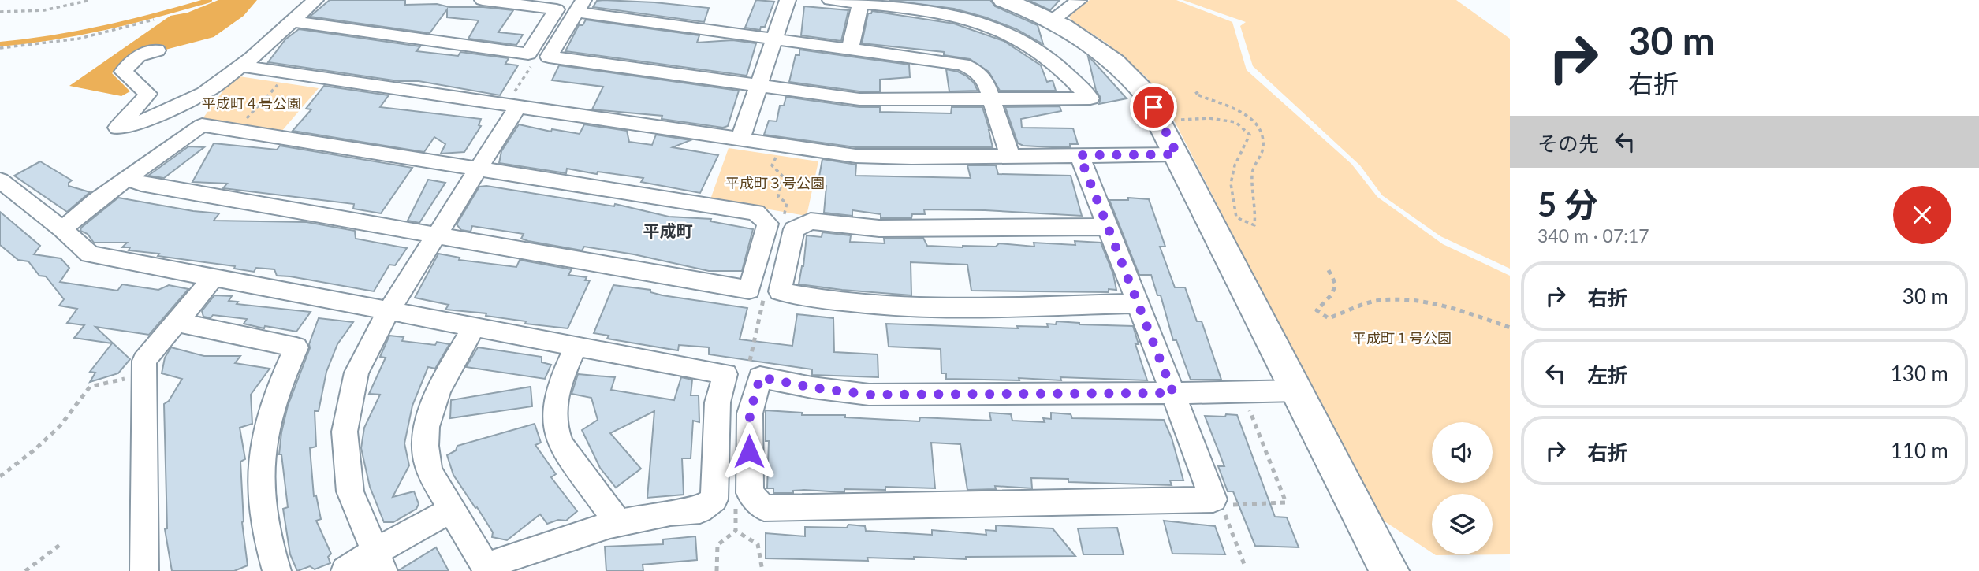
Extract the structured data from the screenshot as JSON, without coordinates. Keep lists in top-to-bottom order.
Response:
{
  "districts": ["平成町"],
  "parks": ["平成町４号公園", "平成町３号公園", "平成町１号公園"],
  "page": {
    "turn": ["30 m", "右折"],
    "then": "その先",
    "heading": ["5 分", "340 m · 07:17"],
    "list": [
      {
        "name": "右折",
        "value": "30 m"
      },
      {
        "name": "左折",
        "value": "130 m"
      },
      {
        "name": "右折",
        "value": "110 m"
      }
    ]
  }
}
